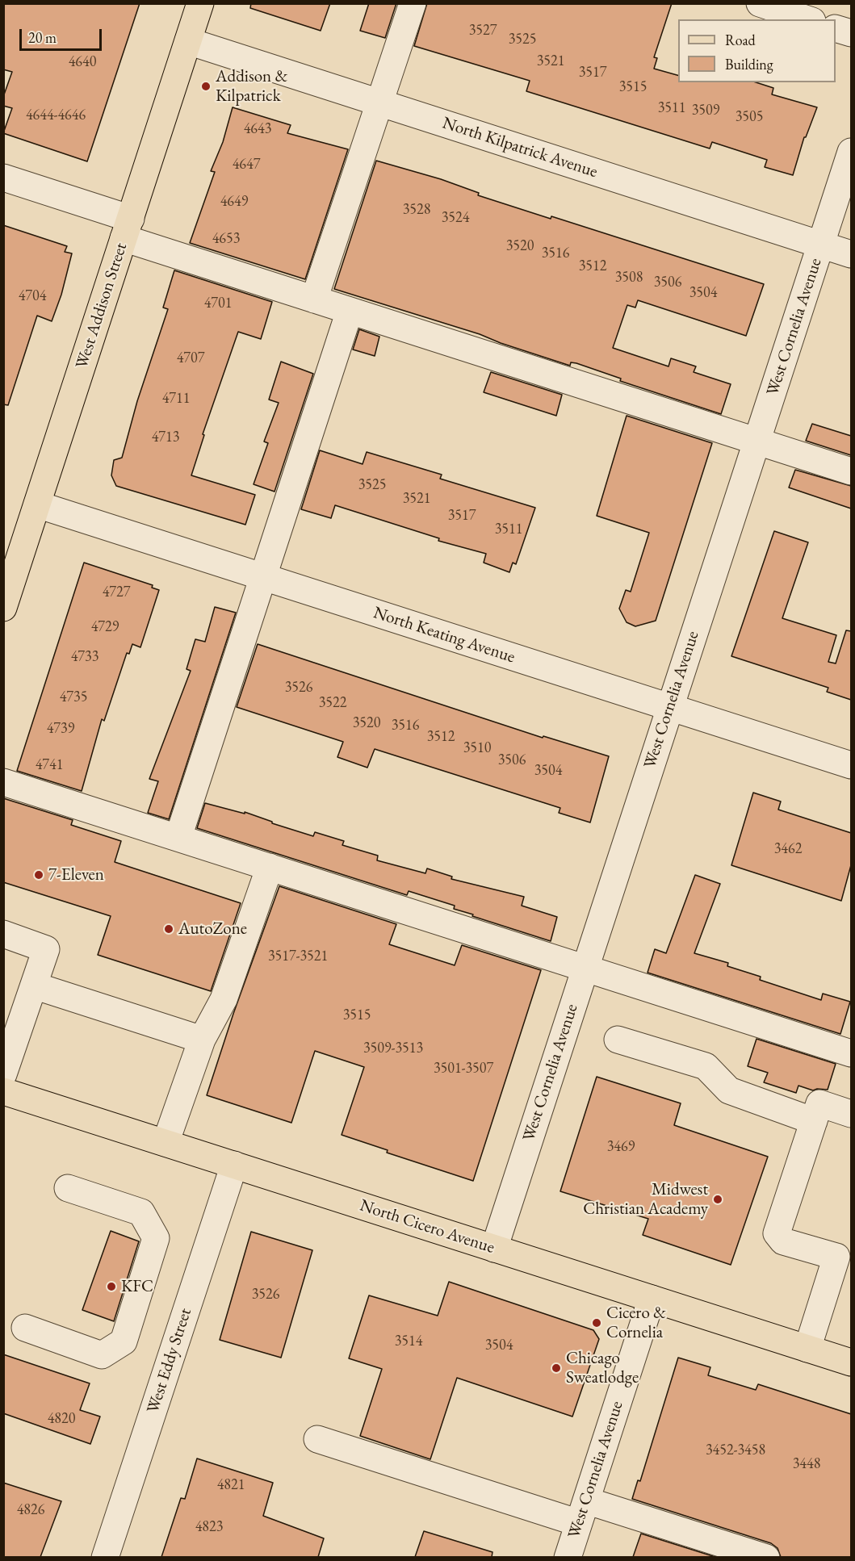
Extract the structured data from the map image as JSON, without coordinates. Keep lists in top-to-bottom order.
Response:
{
  "streets": {
    "main road": ["West Addison Street", "North Cicero Avenue"],
    "street": [
      "North Kilpatrick Avenue",
      "West Cornelia Avenue",
      "North Keating Avenue",
      "West Eddy Street"
    ]
  },
  "crossings": [
    ["North Kilpatrick Avenue", "West Addison Street"],
    ["North Kilpatrick Avenue", "West Cornelia Avenue"],
    ["West Addison Street", "North Keating Avenue"],
    ["West Cornelia Avenue", "North Keating Avenue"],
    ["West Cornelia Avenue", "North Cicero Avenue"],
    ["North Cicero Avenue", "West Eddy Street"]
  ],
  "places": [
    "Addison & Kilpatrick",
    "7-Eleven",
    "AutoZone",
    "Midwest Christian Academy",
    "KFC",
    "Cicero & Cornelia",
    "Chicago Sweatlodge"
  ],
  "house_numbers": [
    "3527",
    "3525",
    "3521",
    "4640",
    "3517",
    "3515",
    "3511",
    "3509",
    "4644-4646",
    "3505",
    "4643",
    "4647",
    "4649",
    "3528",
    "3524",
    "4653",
    "3520",
    "3516",
    "3512",
    "3508",
    "3506",
    "3504",
    "4704",
    "4701",
    "4707",
    "4711",
    "4713",
    "3525",
    "3521",
    "3517",
    "3511",
    "4727",
    "4729",
    "4733",
    "3526",
    "4735",
    "3522",
    "3520",
    "3516",
    "4739",
    "3512",
    "3510",
    "3506",
    "4741",
    "3504",
    "3462",
    "3517-3521",
    "3515",
    "3509-3513",
    "3501-3507",
    "3469",
    "3526",
    "3514",
    "3504",
    "4820",
    "3452-3458",
    "3448",
    "4821",
    "4826",
    "4823"
  ],
  "legend": ["Road", "Building"],
  "scale_bar": "20 m"
}
